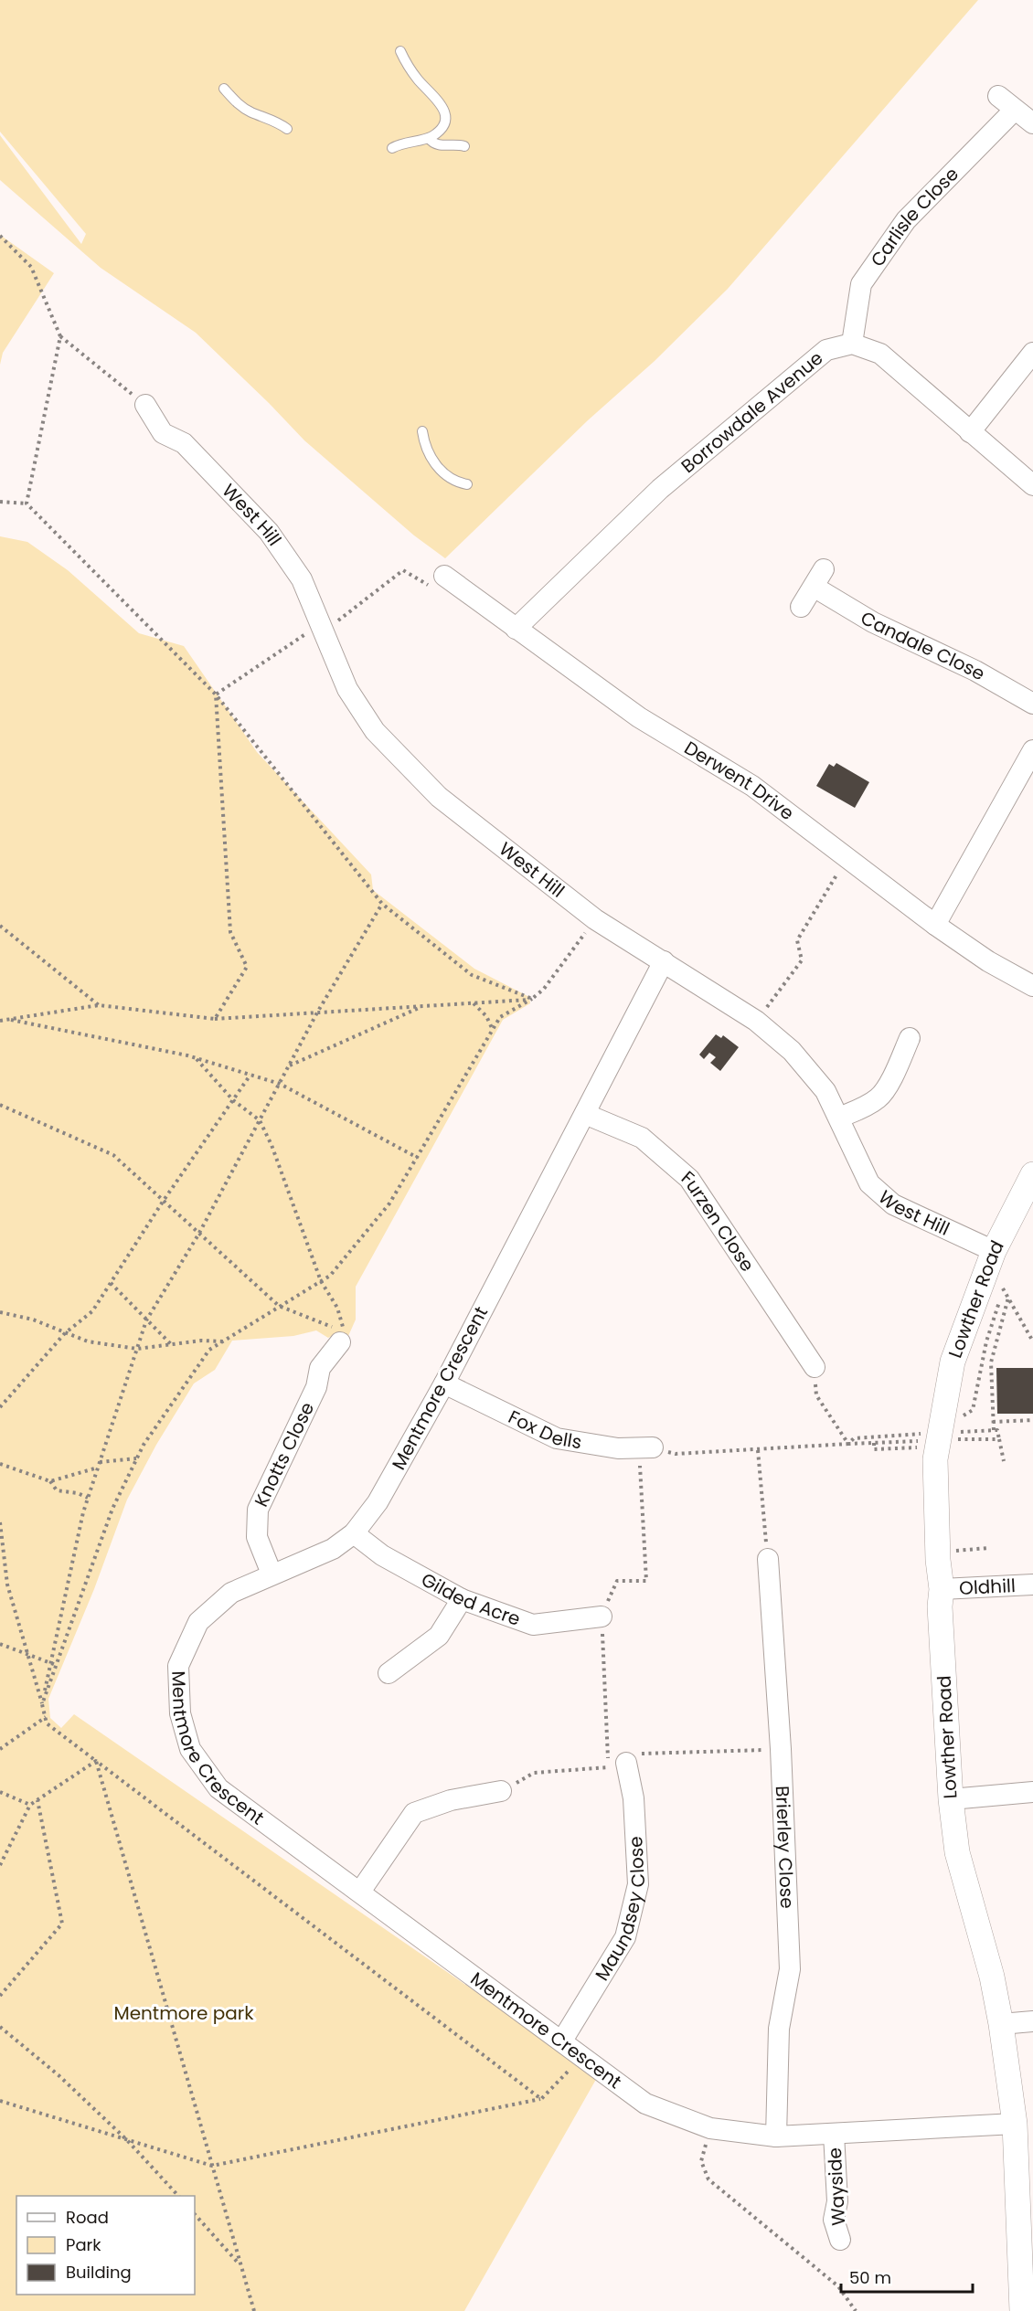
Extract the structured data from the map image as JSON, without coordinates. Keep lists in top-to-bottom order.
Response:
{
  "streets": {
    "street": [
      "Carlisle Close",
      "Borrowdale Avenue",
      "West Hill",
      "Candale Close",
      "Derwent Drive",
      "Furzen Close",
      "Lowther Road",
      "Mentmore Crescent",
      "Fox Dells",
      "Knotts Close",
      "Oldhill",
      "Gilded Acre",
      "Brierley Close",
      "Maundsey Close",
      "Wayside"
    ]
  },
  "crossings": [
    ["Carlisle Close", "Borrowdale Avenue"],
    ["Borrowdale Avenue", "Derwent Drive"],
    ["West Hill", "Lowther Road"],
    ["West Hill", "Mentmore Crescent"],
    ["Furzen Close", "Mentmore Crescent"],
    ["Lowther Road", "Mentmore Crescent"],
    ["Lowther Road", "Oldhill"],
    ["Mentmore Crescent", "Fox Dells"],
    ["Mentmore Crescent", "Knotts Close"],
    ["Mentmore Crescent", "Gilded Acre"],
    ["Mentmore Crescent", "Brierley Close"],
    ["Mentmore Crescent", "Maundsey Close"],
    ["Mentmore Crescent", "Wayside"]
  ],
  "parks": ["Mentmore park"],
  "legend": ["Road", "Park", "Building"],
  "scale_bar": "50 m"
}
